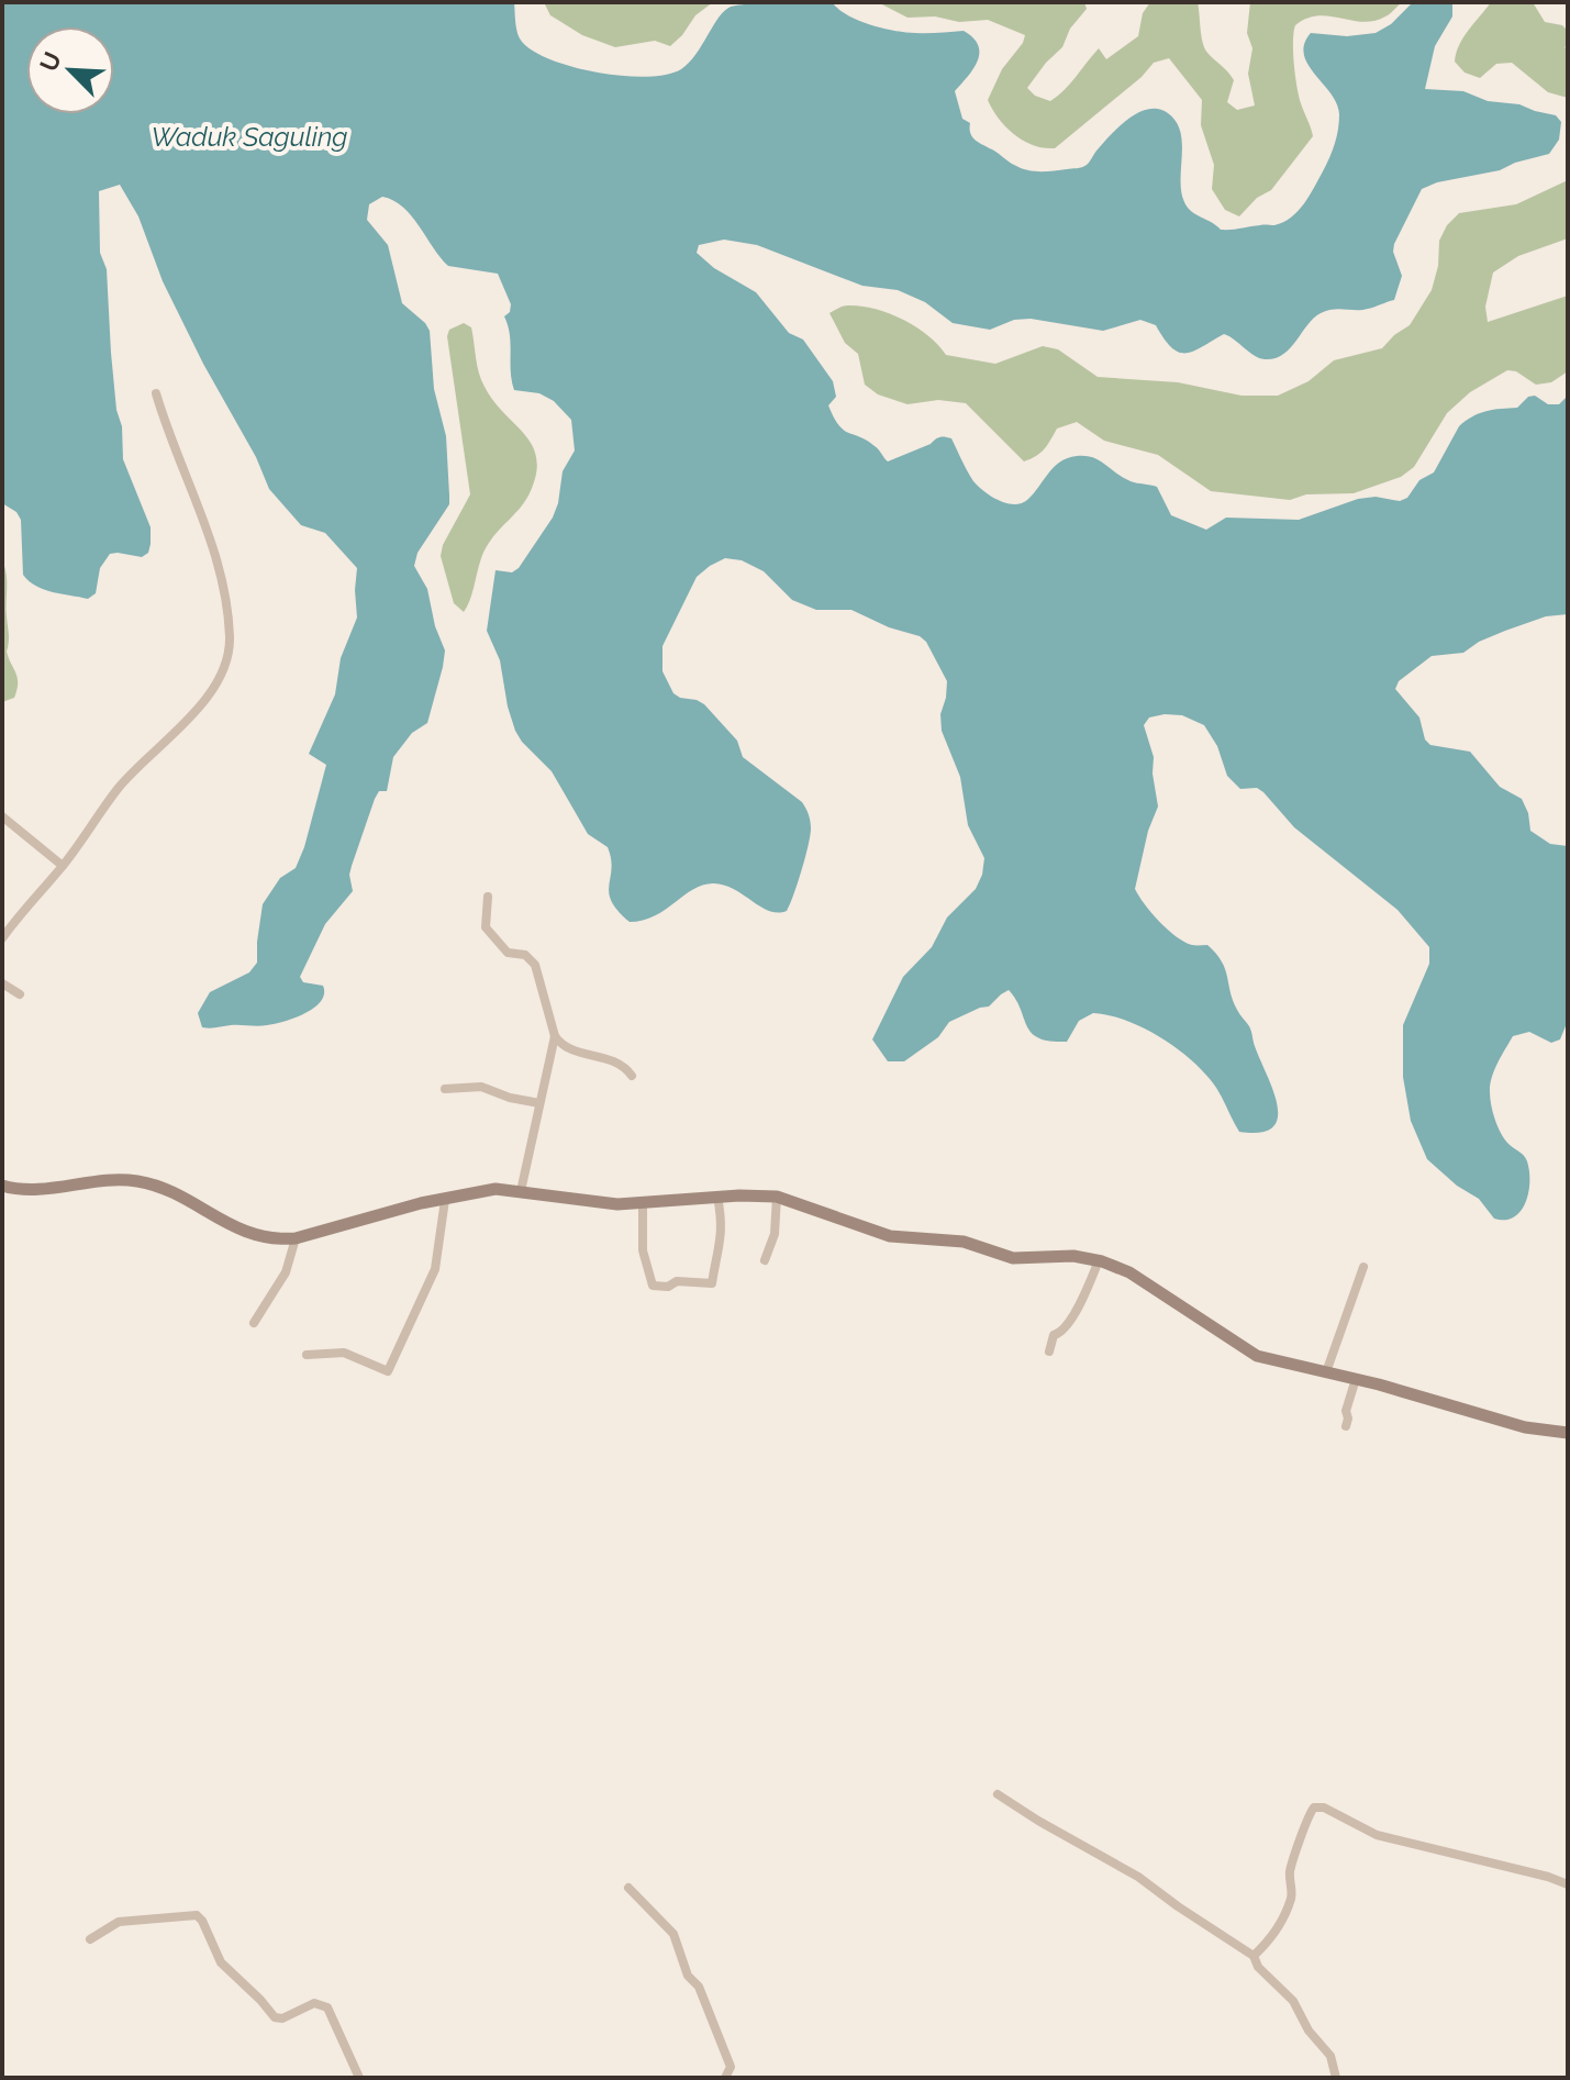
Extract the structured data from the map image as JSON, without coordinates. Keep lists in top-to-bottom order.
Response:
{
  "water": ["Waduk Saguling"],
  "north": "top left"
}
